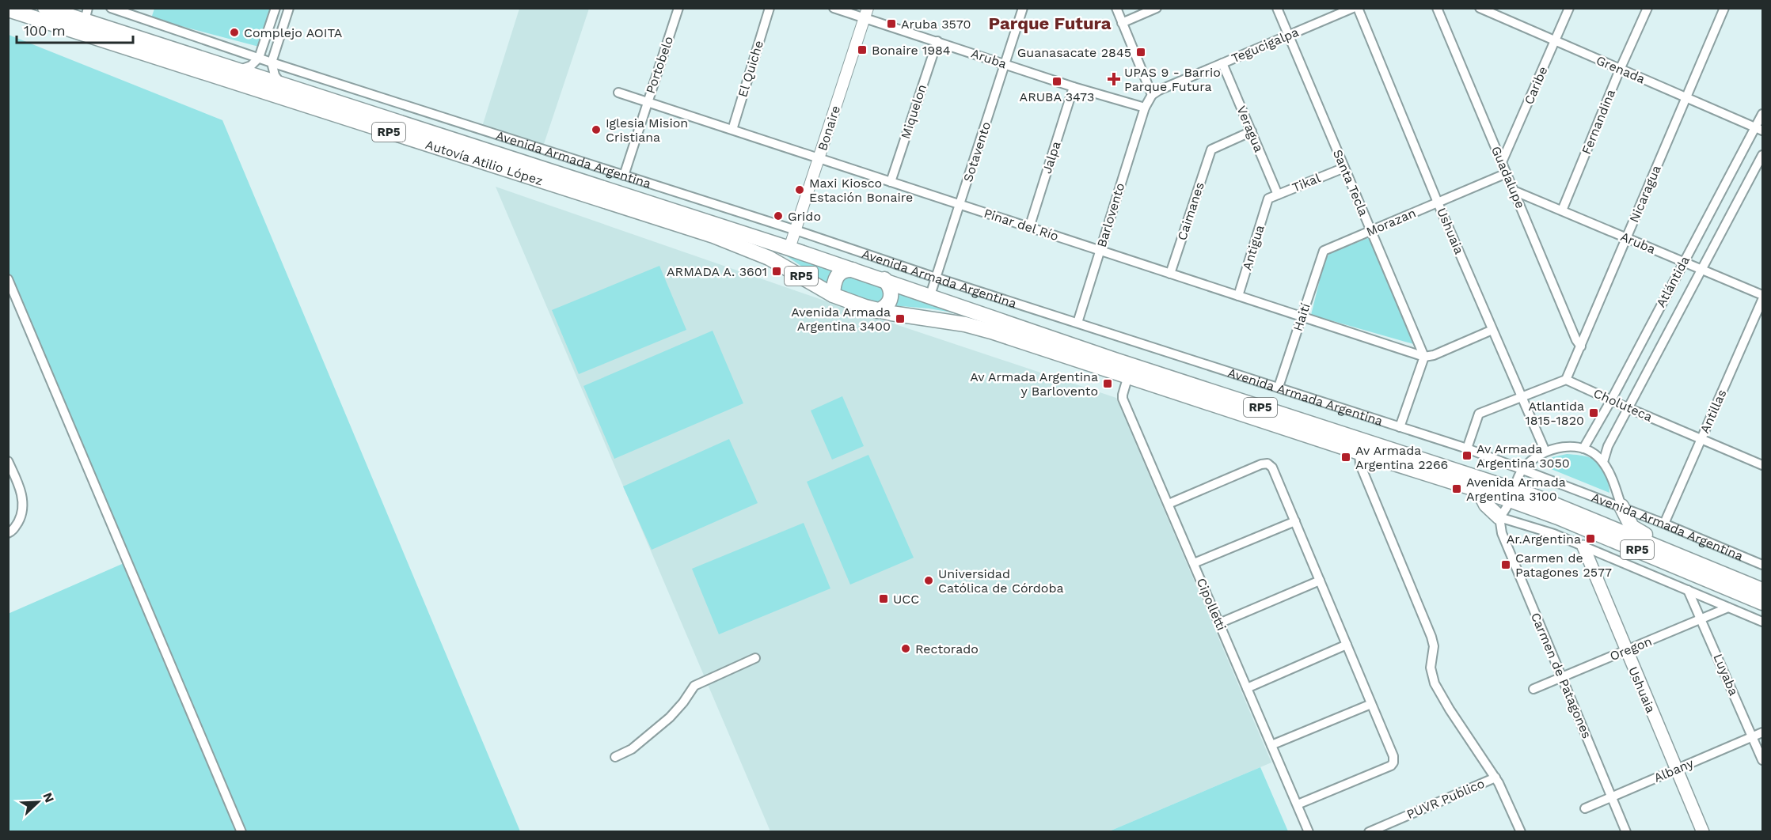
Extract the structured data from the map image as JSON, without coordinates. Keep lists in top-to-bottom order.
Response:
{
  "streets": {
    "main road": [
      "RP5",
      "Avenida Armada Argentina",
      "Autovía Atilio López",
      "Ushuaia"
    ],
    "street": [
      "Tegucigalpa",
      "Aruba",
      "Portobelo",
      "El Quiche",
      "Grenada",
      "Caribe",
      "Miquelon",
      "Fernandina",
      "Bonaire",
      "Veragua",
      "Sotavento",
      "Jalpa",
      "Guadalupe",
      "Tikal",
      "Santa Tecla",
      "Nicaragua",
      "Caimanes",
      "Barlovento",
      "Morazan",
      "Pinar del Río",
      "Antigua",
      "Atlántida",
      "Haití",
      "Choluteca",
      "Antillas",
      "Cipolletti",
      "Oregon",
      "Luyaba",
      "Carmen de Patagones",
      "Albany",
      "PUVR Publico"
    ]
  },
  "crossings": [
    ["Tegucigalpa", "Veragua"],
    ["Tegucigalpa", "Santa Tecla"],
    ["Tegucigalpa", "Barlovento"],
    ["Aruba", "Miquelon"],
    ["Aruba", "Fernandina"],
    ["Aruba", "Bonaire"],
    ["Aruba", "Sotavento"],
    ["Aruba", "Jalpa"],
    ["Aruba", "Guadalupe"],
    ["Aruba", "Nicaragua"],
    ["Aruba", "Barlovento"],
    ["Aruba", "Atlántida"],
    ["Portobelo", "Avenida Armada Argentina"],
    ["Portobelo", "Pinar del Río"],
    ["El Quiche", "Pinar del Río"],
    ["Grenada", "Caribe"],
    ["Grenada", "Fernandina"],
    ["Grenada", "Nicaragua"],
    ["Grenada", "Atlántida"],
    ["Caribe", "Guadalupe"],
    ["Miquelon", "Pinar del Río"],
    ["Bonaire", "Avenida Armada Argentina"],
    ["Bonaire", "Autovía Atilio López"],
    ["Bonaire", "Pinar del Río"],
    ["Veragua", "Tikal"],
    ["Veragua", "Caimanes"],
    ["Sotavento", "Avenida Armada Argentina"],
    ["Sotavento", "Pinar del Río"],
    ["Jalpa", "Pinar del Río"],
    ["Avenida Armada Argentina", "Autovía Atilio López"],
    ["Avenida Armada Argentina", "Barlovento"],
    ["Avenida Armada Argentina", "Haití"],
    ["Avenida Armada Argentina", "Antillas"],
    ["Avenida Armada Argentina", "Cipolletti"],
    ["Guadalupe", "Nicaragua"],
    ["Guadalupe", "Morazan"],
    ["Tikal", "Santa Tecla"],
    ["Tikal", "Antigua"],
    ["Santa Tecla", "Morazan"],
    ["Santa Tecla", "Pinar del Río"],
    ["Nicaragua", "Choluteca"],
    ["Caimanes", "Pinar del Río"],
    ["Barlovento", "Pinar del Río"],
    ["Morazan", "Ushuaia"],
    ["Morazan", "Haití"],
    ["Pinar del Río", "Antigua"],
    ["Pinar del Río", "Haití"],
    ["Ushuaia", "Oregon"],
    ["Ushuaia", "Albany"],
    ["Atlántida", "Choluteca"],
    ["Choluteca", "Antillas"],
    ["Oregon", "Luyaba"],
    ["Oregon", "Carmen de Patagones"],
    ["Luyaba", "Albany"],
    ["Carmen de Patagones", "Albany"]
  ],
  "districts": ["Parque Futura"],
  "places": {
    "transit": [
      "Aruba 3570",
      "Bonaire 1984",
      "Guanasacate 2845",
      "ARUBA 3473",
      "ARMADA A. 3601",
      "Avenida Armada Argentina 3400",
      "Av Armada Argentina y Barlovento",
      "Atlantida 1815-1820",
      "Av Armada Argentina 3050",
      "Av Armada Argentina 2266",
      "Avenida Armada Argentina 3100",
      "Ar.Argentina",
      "Carmen de Patagones 2577",
      "UCC"
    ],
    "other": [
      "Complejo AOITA",
      "Iglesia Mision Cristiana",
      "Maxi Kiosco Estación Bonaire",
      "Grido",
      "Universidad Católica de Córdoba",
      "Rectorado"
    ],
    "health": ["UPAS 9 - Barrio Parque Futura"]
  },
  "scale_bar": "100 m",
  "north": "top right"
}
